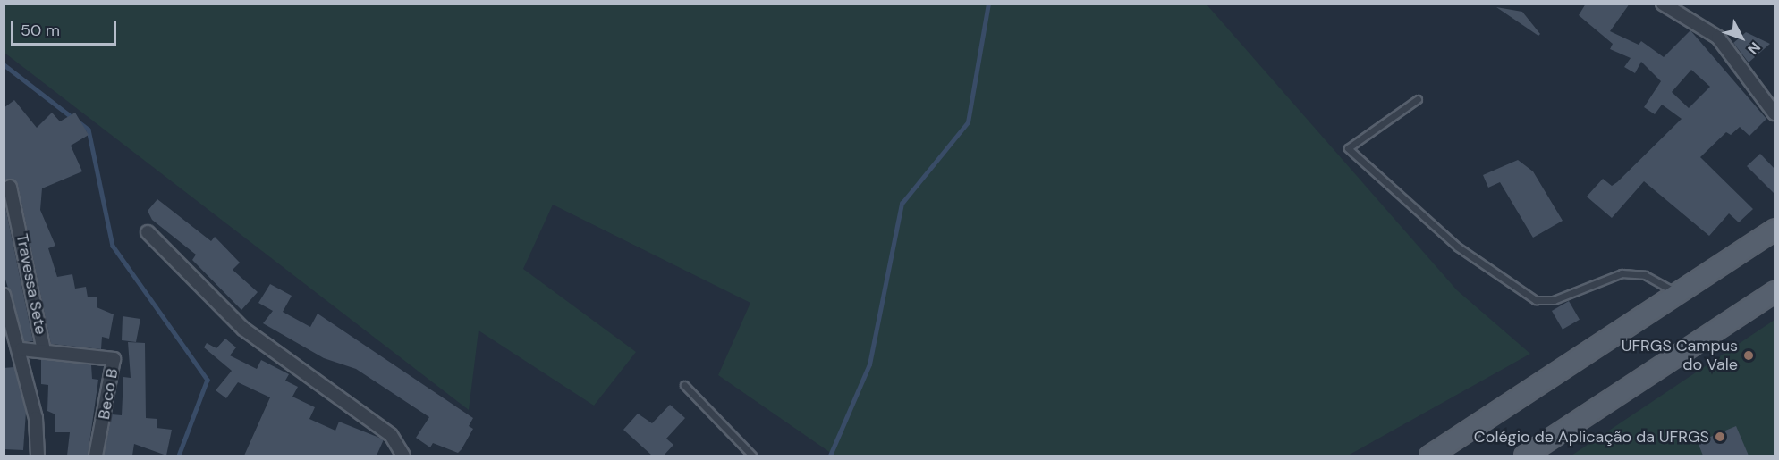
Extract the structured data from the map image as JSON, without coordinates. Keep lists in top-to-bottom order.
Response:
{
  "streets": {
    "street": ["Travessa Sete", "Beco B"]
  },
  "crossings": [
    ["Travessa Sete", "Beco B"]
  ],
  "places": ["UFRGS Campus do Vale", "Colégio de Aplicação da UFRGS"],
  "scale_bar": "50 m",
  "north": "bottom right"
}
